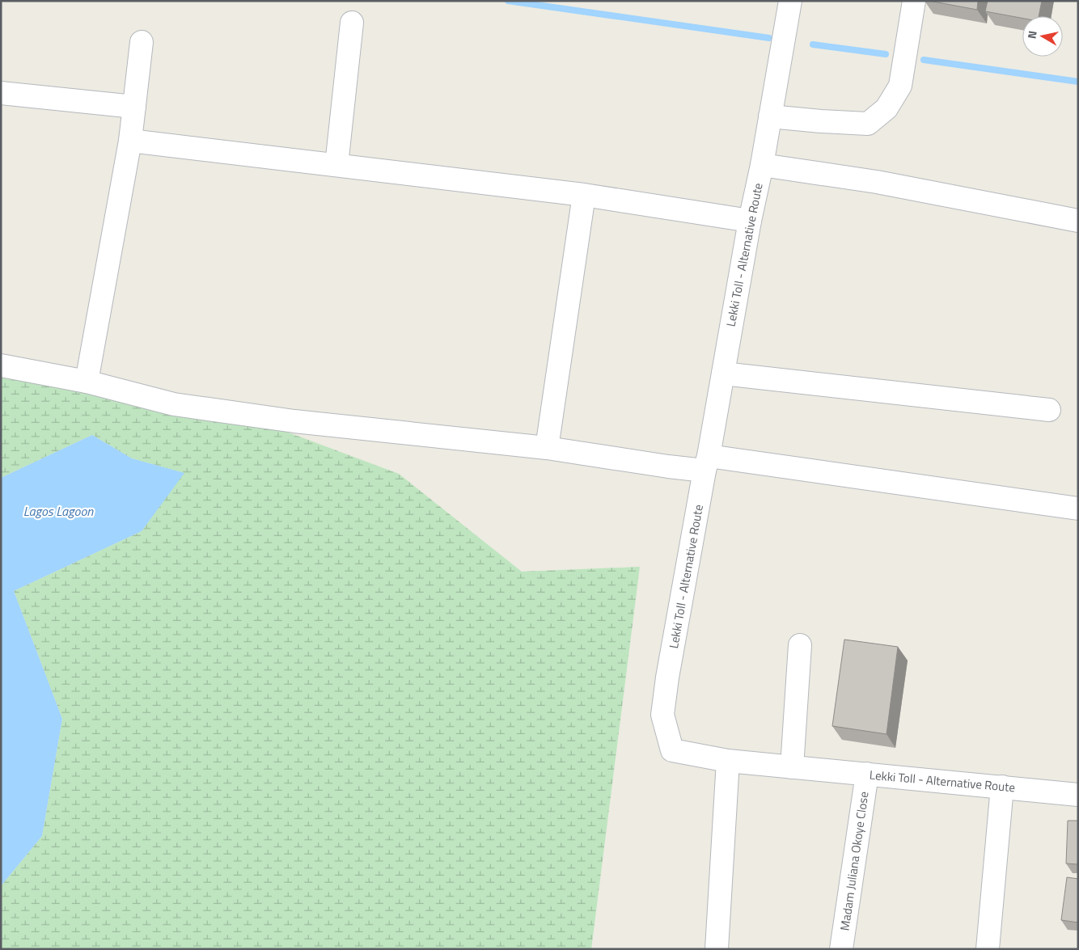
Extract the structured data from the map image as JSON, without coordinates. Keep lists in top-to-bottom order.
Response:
{
  "streets": {
    "street": ["Lekki Toll - Alternative Route", "Madam Juliana Okoye Close"]
  },
  "crossings": [
    ["Lekki Toll - Alternative Route", "Madam Juliana Okoye Close"]
  ],
  "water": ["Lagos Lagoon"],
  "north": "left"
}
